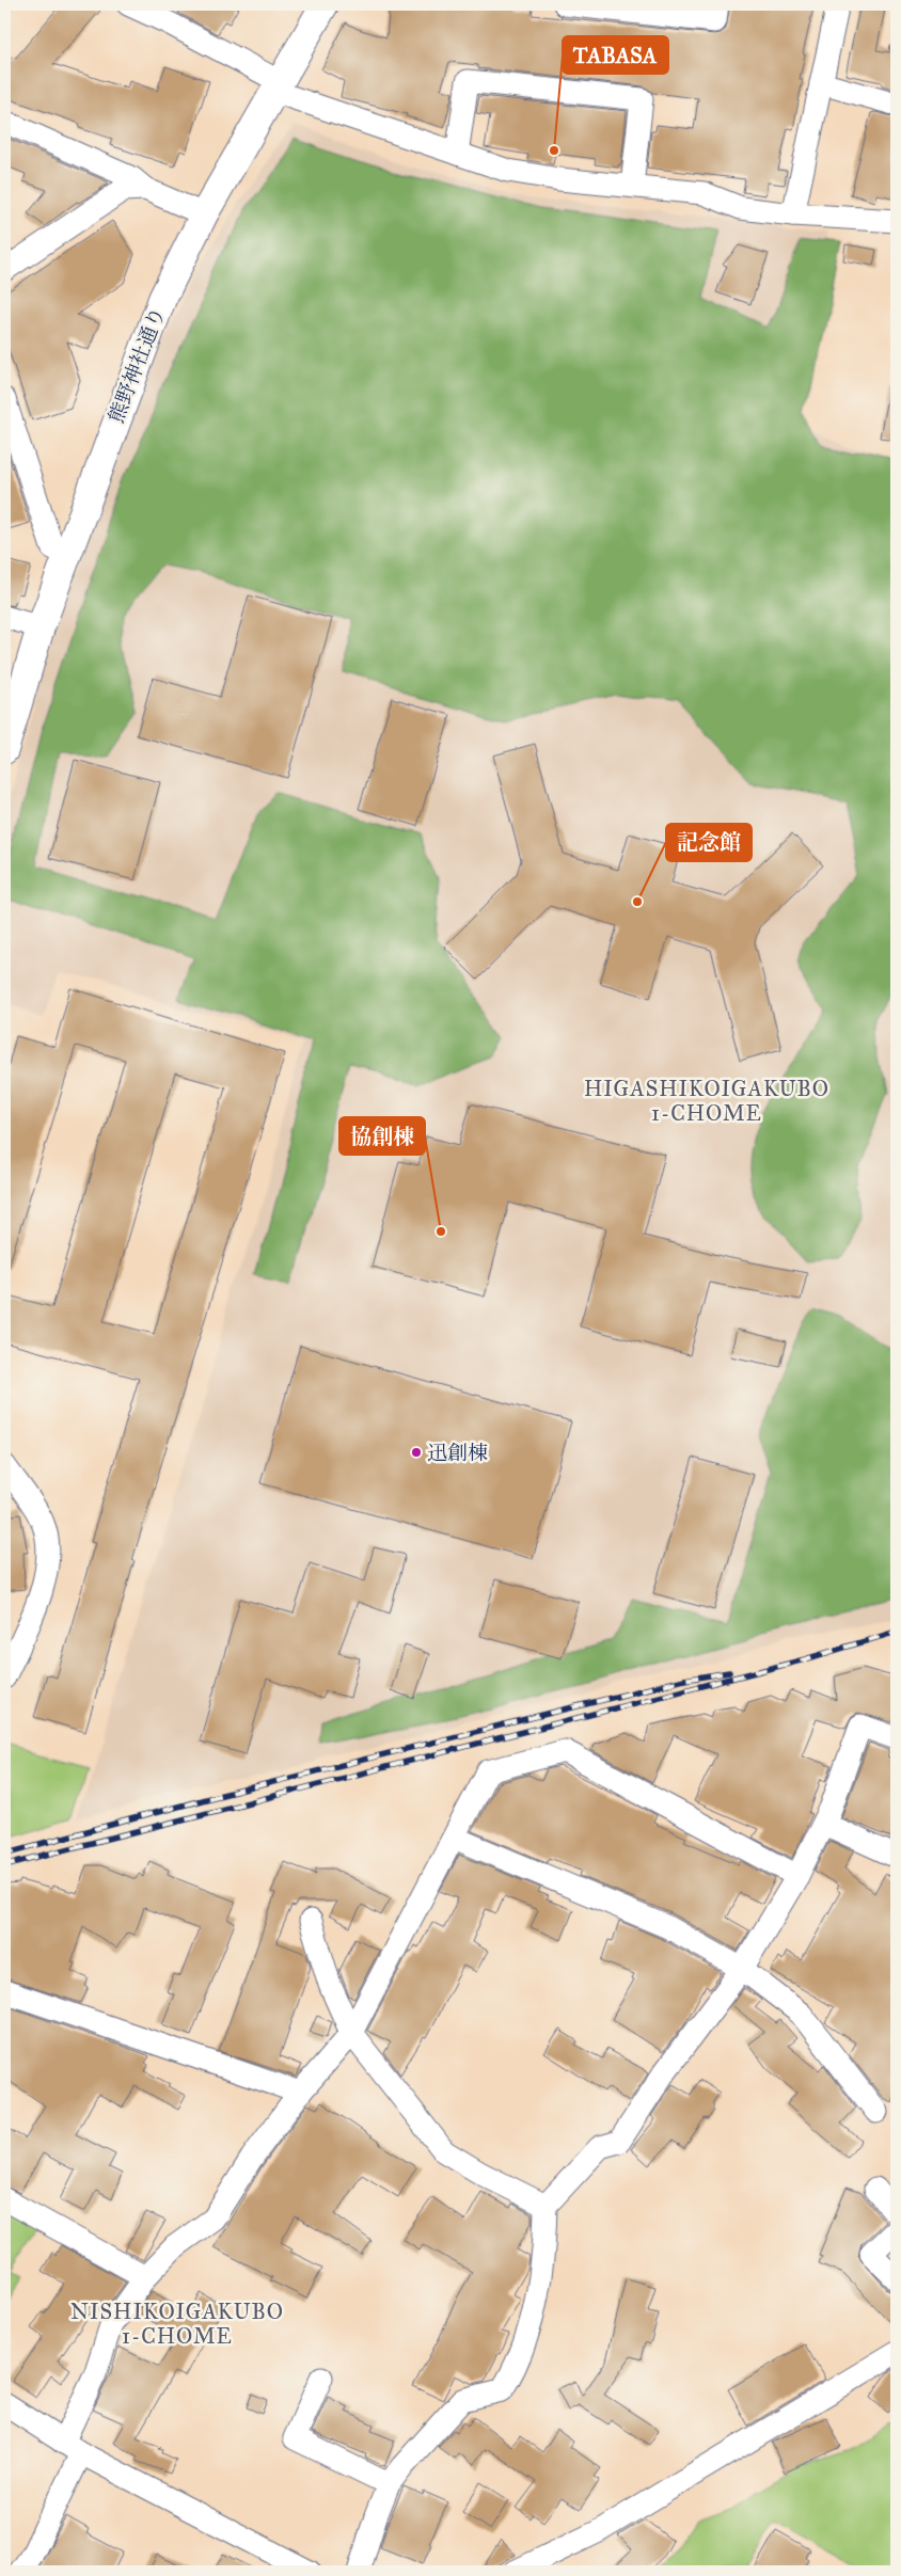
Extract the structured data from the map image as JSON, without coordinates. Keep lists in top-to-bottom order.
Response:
{
  "streets": {
    "main road": ["熊野神社通り"]
  },
  "districts": ["HIGASHIKOIGAKUBO 1-CHOME", "NISHIKOIGAKUBO 1-CHOME"],
  "places": [
    "TABASA",
    "記念館",
    "協創棟",
    "迅創棟"
  ]
}
